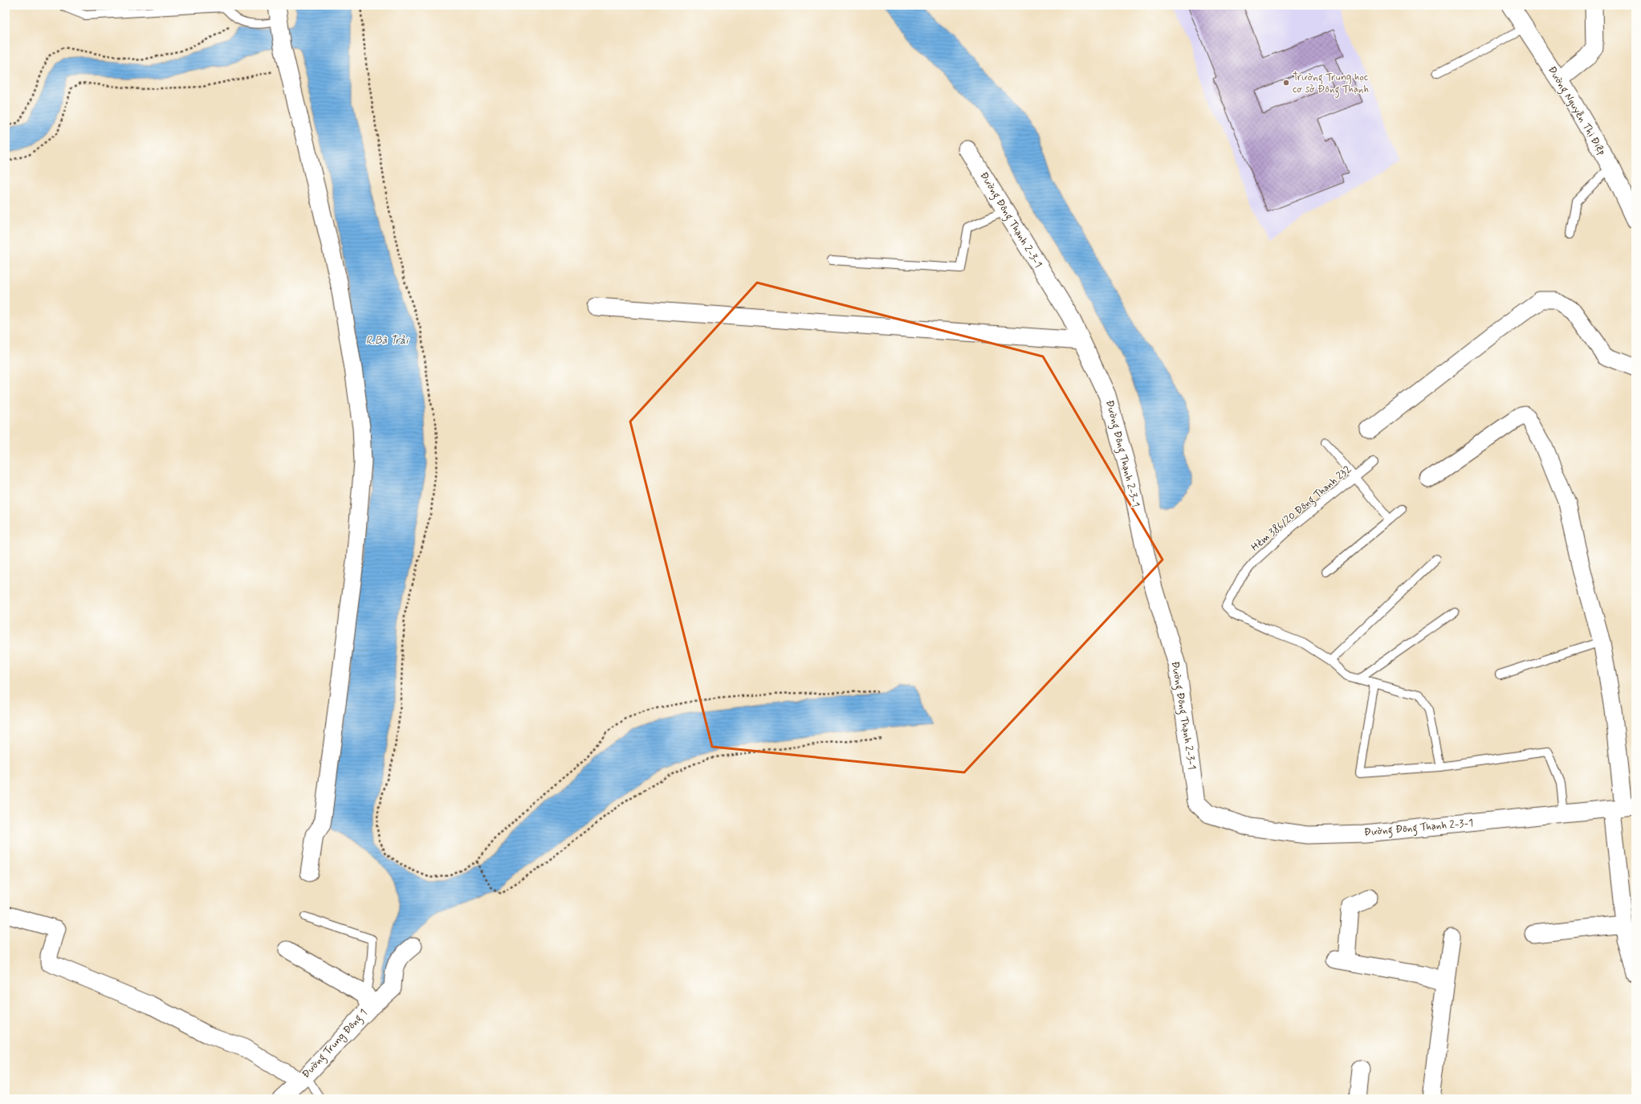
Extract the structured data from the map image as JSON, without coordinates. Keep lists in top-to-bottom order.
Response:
{
  "streets": {
    "street": ["Đường Nguyễn Thị Điệp", "Đường Đông Thạnh 2-3-1", "Đường Trung Đông 1"],
    "lane": ["Hẻm 386/20 Đông Thạnh 232"]
  },
  "water": ["R.Bà Trải"],
  "places": ["Trường Trung học cơ sở Đông Thạnh"]
}
